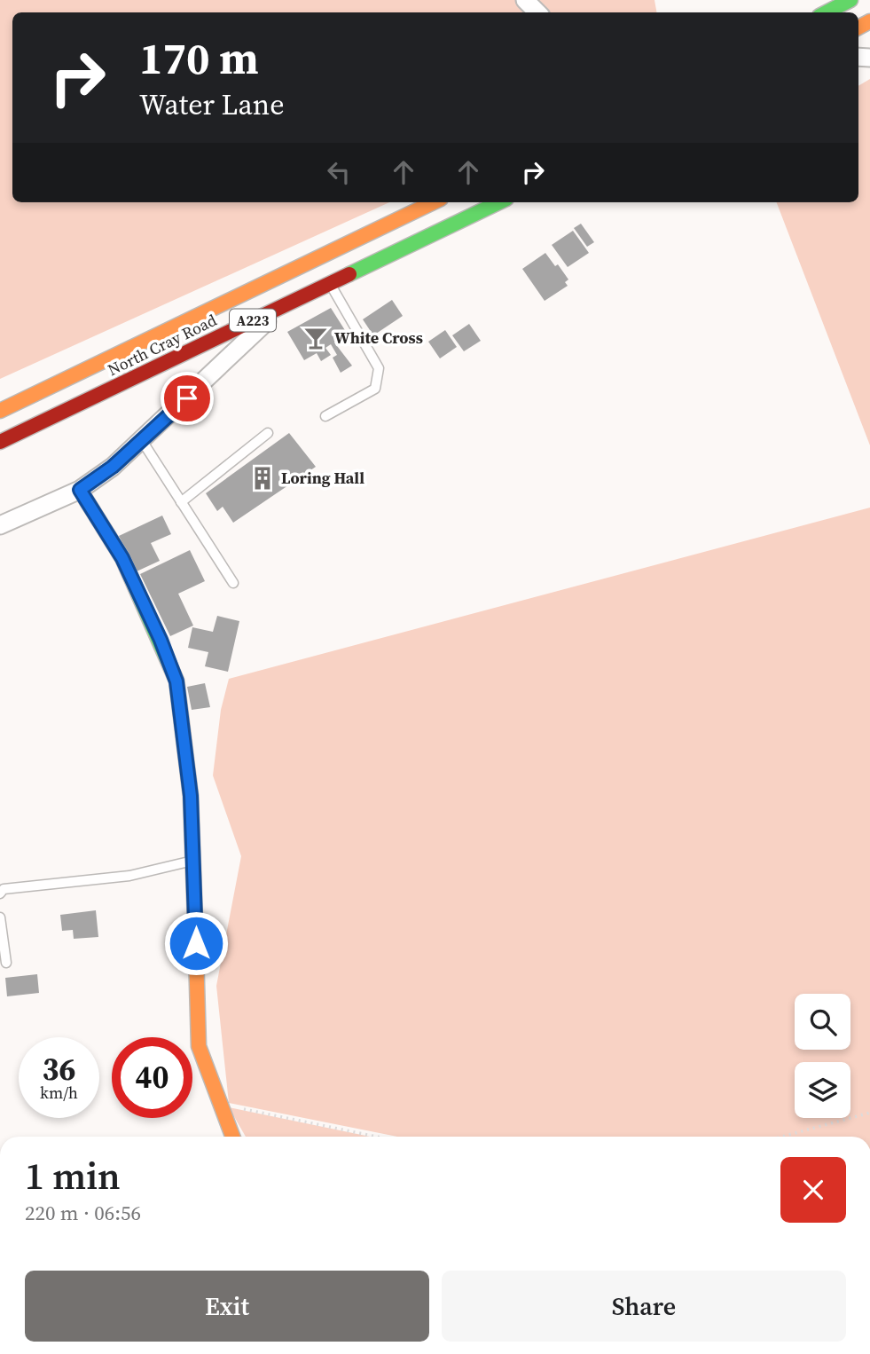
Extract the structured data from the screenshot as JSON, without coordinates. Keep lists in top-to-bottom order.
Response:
{
  "streets": {
    "main road": ["A223", "North Cray Road"]
  },
  "places": {
    "bar": ["White Cross"],
    "building": ["Loring Hall"]
  },
  "page": {
    "turn": ["170 m", "Water Lane"],
    "speed": "36 km/h",
    "limit": "40",
    "heading": ["1 min", "220 m · 06:56"],
    "buttons": ["Exit", "Share"]
  }
}
